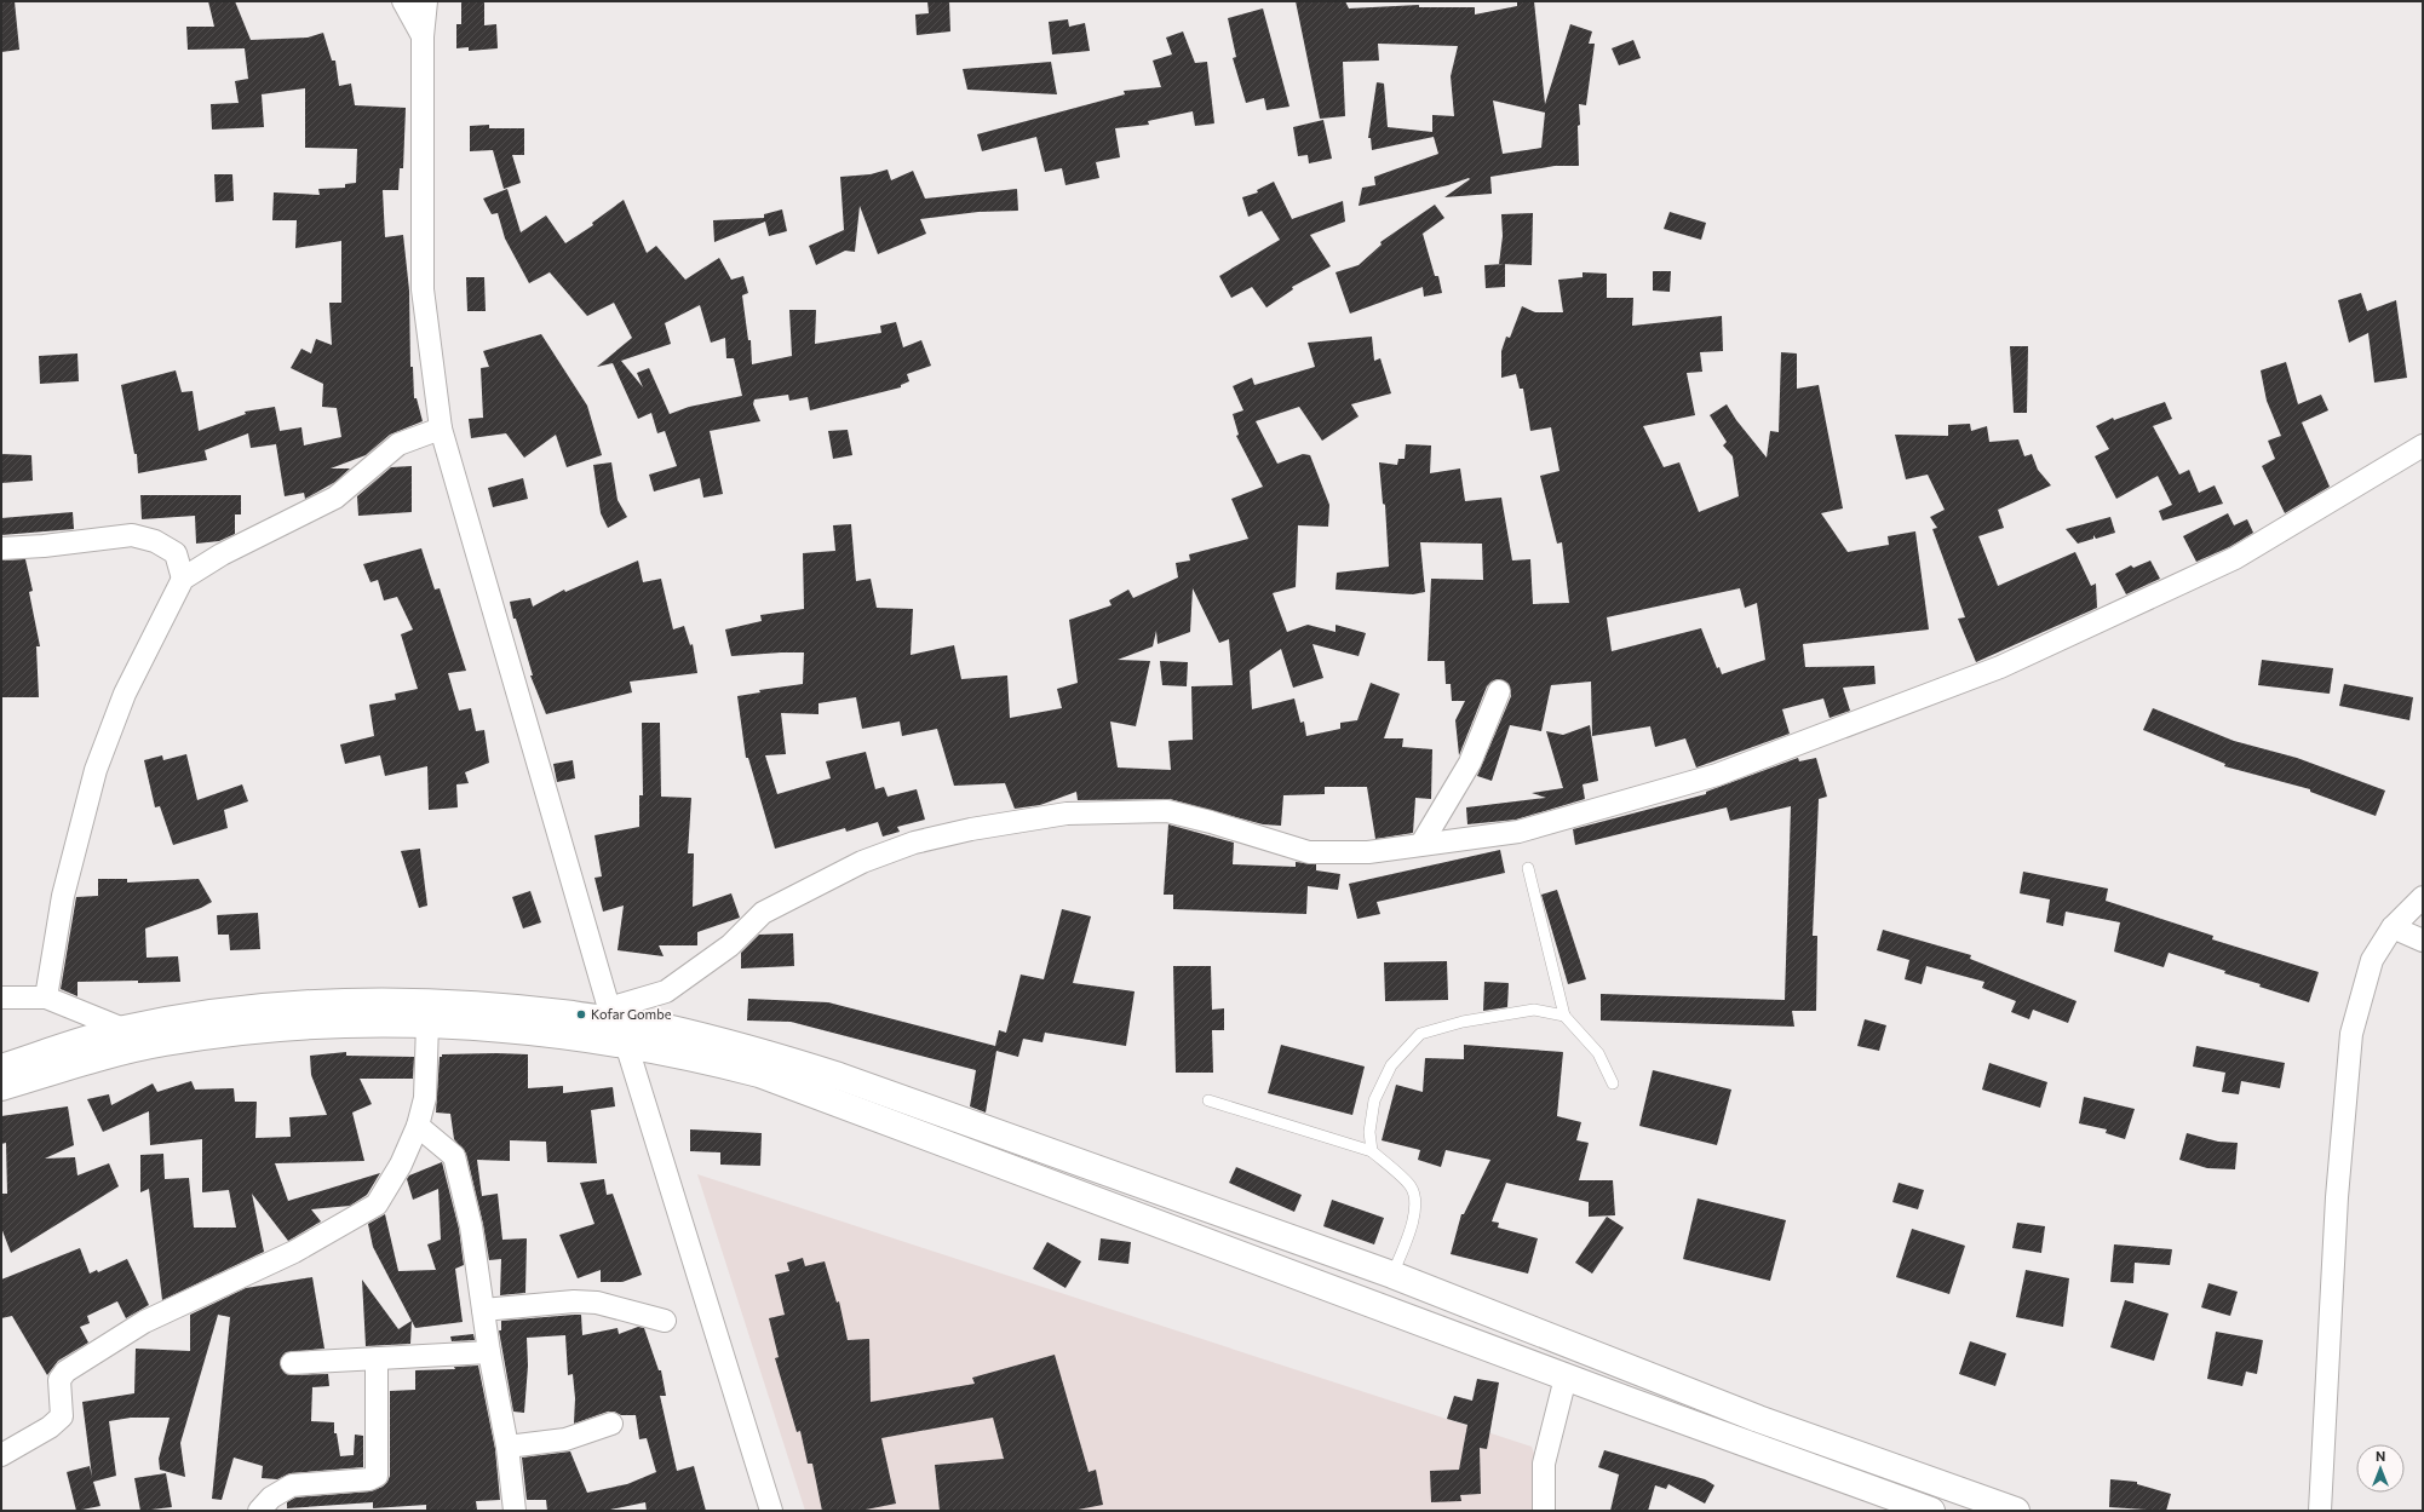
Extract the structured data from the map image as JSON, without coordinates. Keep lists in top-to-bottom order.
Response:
{
  "places": ["Kofar Gombe"],
  "north": "top"
}
